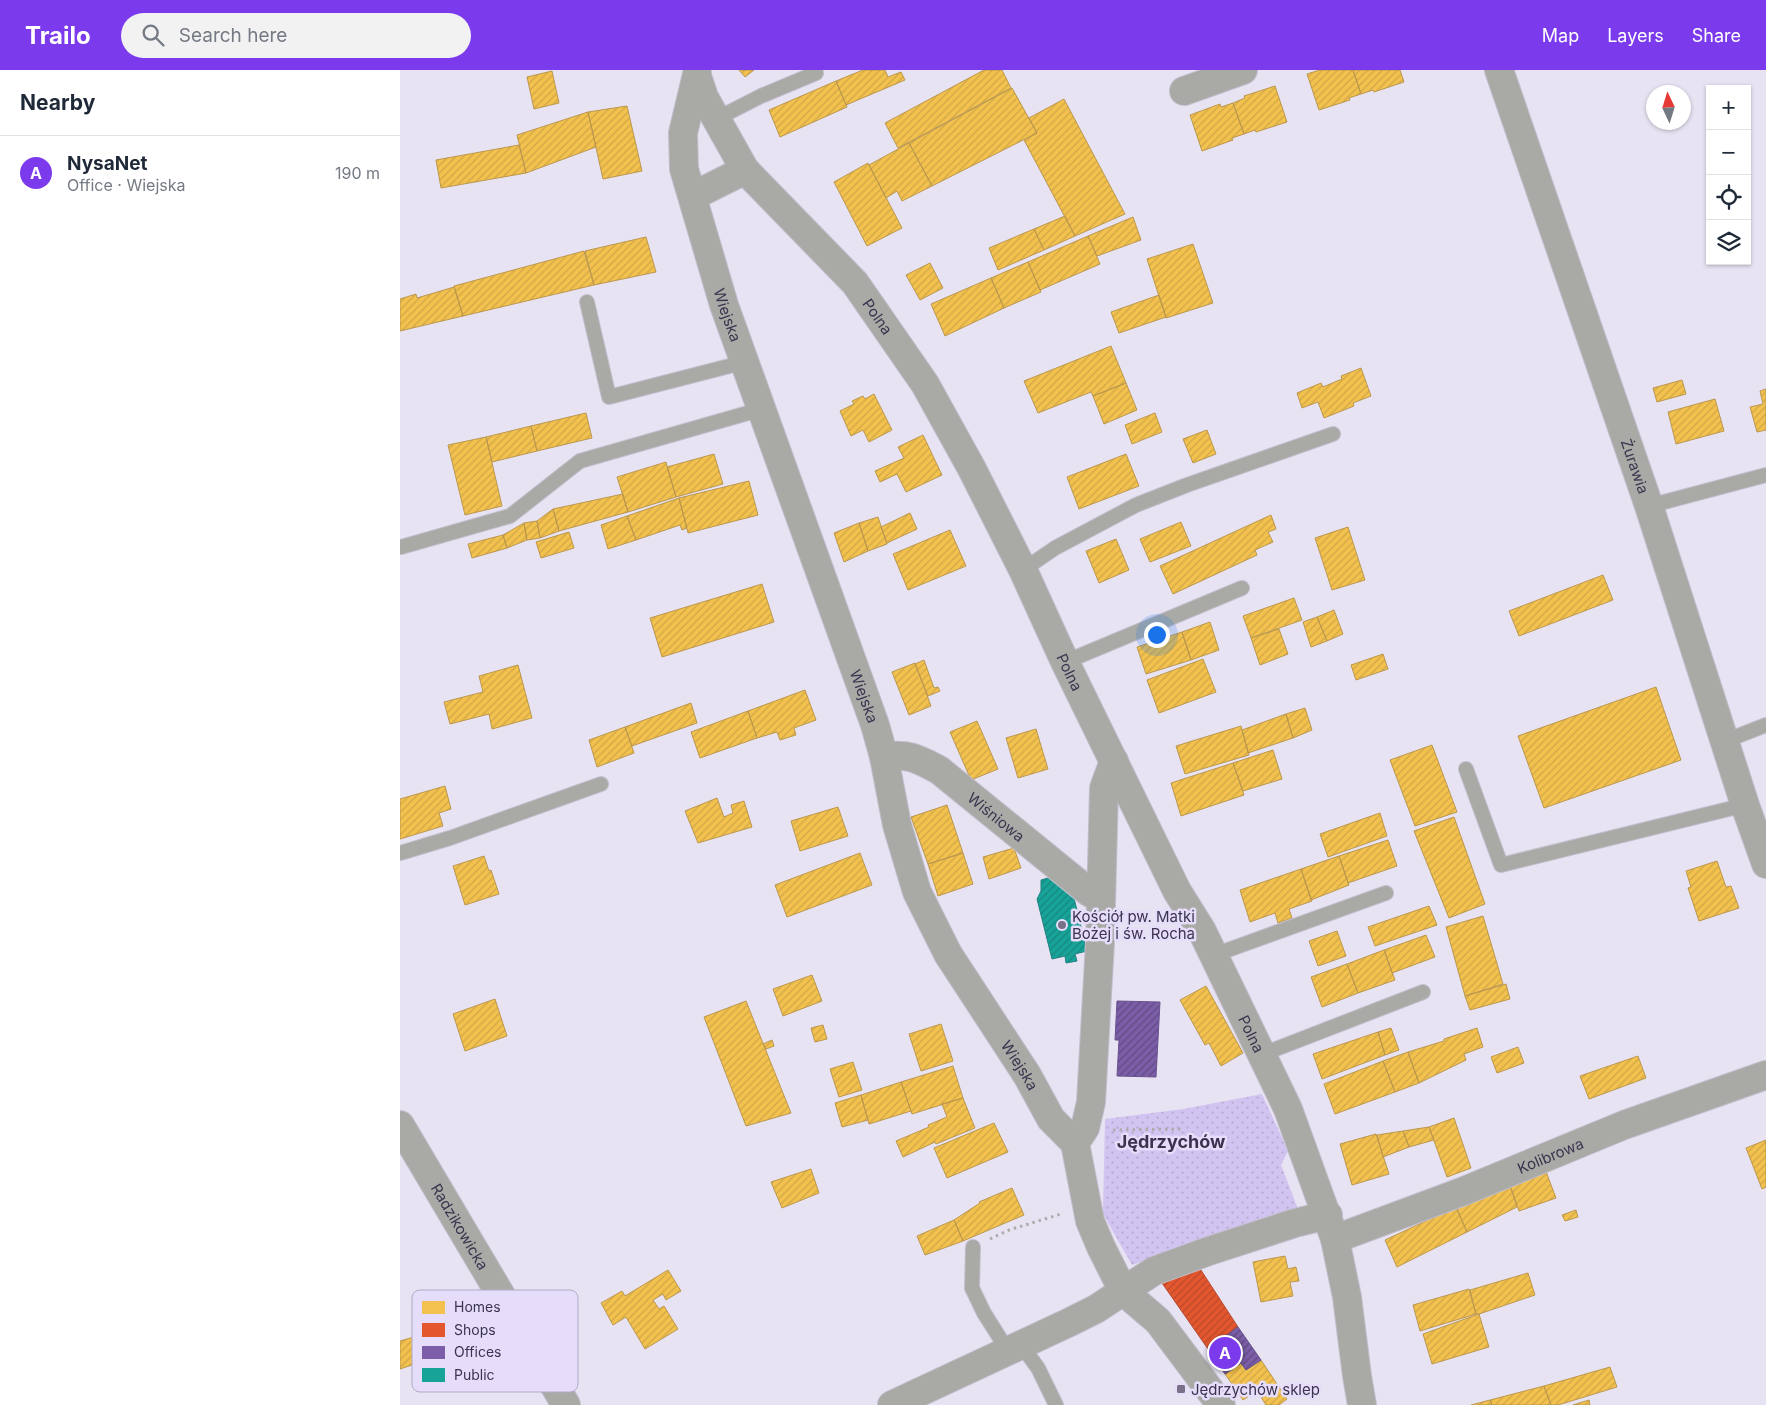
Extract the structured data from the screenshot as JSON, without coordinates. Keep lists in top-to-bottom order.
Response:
{
  "streets": {
    "street": [
      "Wiejska",
      "Polna",
      "Żurawia",
      "Wiśniowa",
      "Kolibrowa",
      "Radzikowicka"
    ]
  },
  "crossings": [
    ["Wiejska", "Polna"],
    ["Wiejska", "Wiśniowa"],
    ["Polna", "Kolibrowa"]
  ],
  "districts": ["Jędrzychów"],
  "places": {
    "other": ["Kościół pw. Matki Bożej i św. Rocha"],
    "transit": ["Jędrzychów sklep"]
  },
  "legend": [
    "Homes",
    "Shops",
    "Offices",
    "Public"
  ],
  "north": "top",
  "page": {
    "header": "Trailo",
    "search": "Search here",
    "nav": ["Map", "Layers", "Share"],
    "heading": "Nearby",
    "map_buttons": ["+", "−"],
    "list": [
      {
        "mark": "A",
        "name": "NysaNet",
        "note": "Office · Wiejska",
        "value": "190 m"
      }
    ],
    "pins": "A"
  }
}
